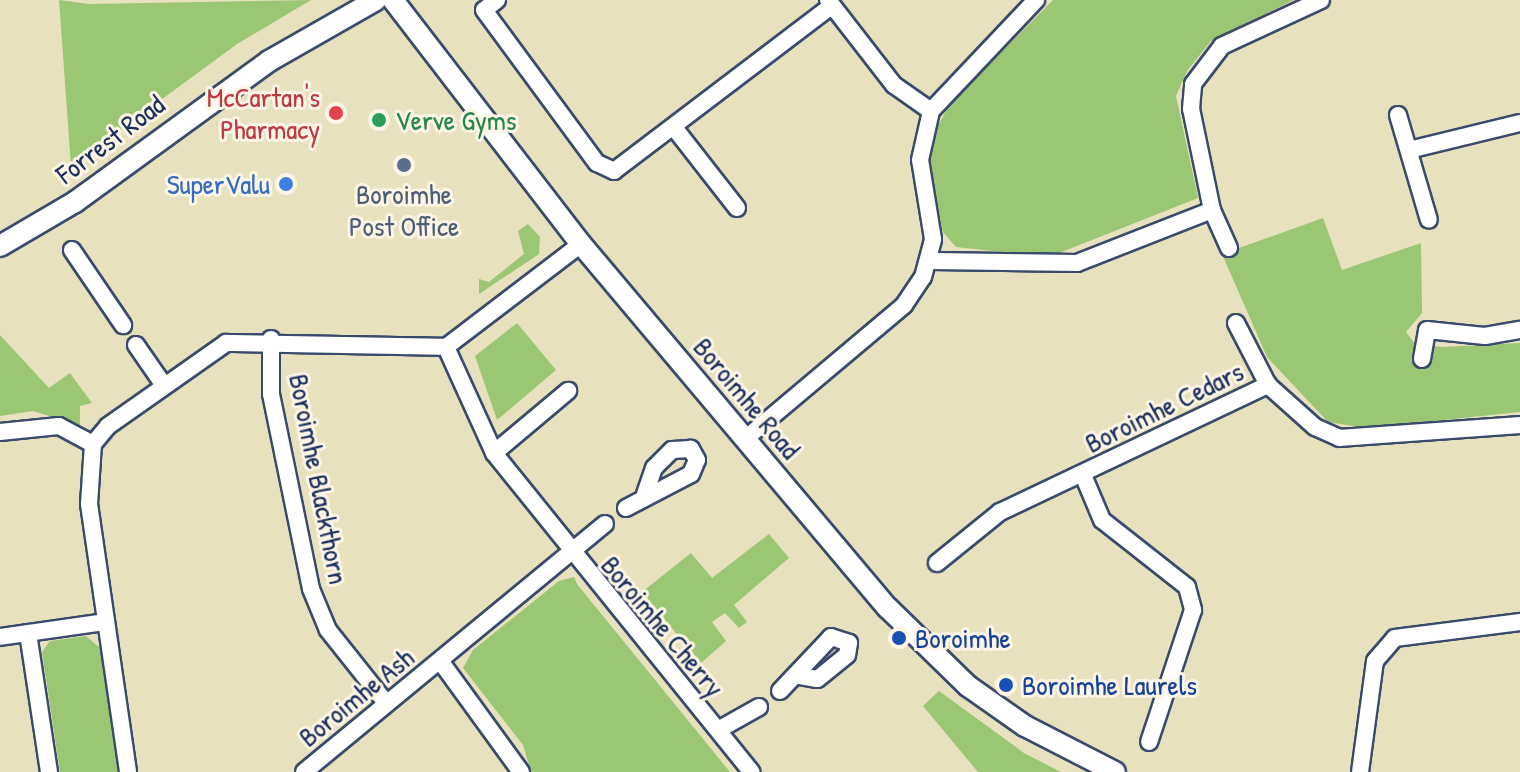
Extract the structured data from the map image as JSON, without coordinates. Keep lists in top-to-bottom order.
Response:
{
  "streets": {
    "street": [
      "Forrest Road",
      "Boroimhe Road",
      "Boroimhe Cedars",
      "Boroimhe Blackthorn",
      "Boroimhe Cherry",
      "Boroimhe Ash"
    ]
  },
  "crossings": [
    ["Boroimhe Blackthorn", "Boroimhe Cherry"],
    ["Boroimhe Blackthorn", "Boroimhe Ash"],
    ["Boroimhe Cherry", "Boroimhe Ash"]
  ],
  "places": [
    "McCartan's Pharmacy",
    "Verve Gyms",
    "Boroimhe Post Office",
    "SuperValu",
    "Boroimhe",
    "Boroimhe Laurels"
  ]
}
